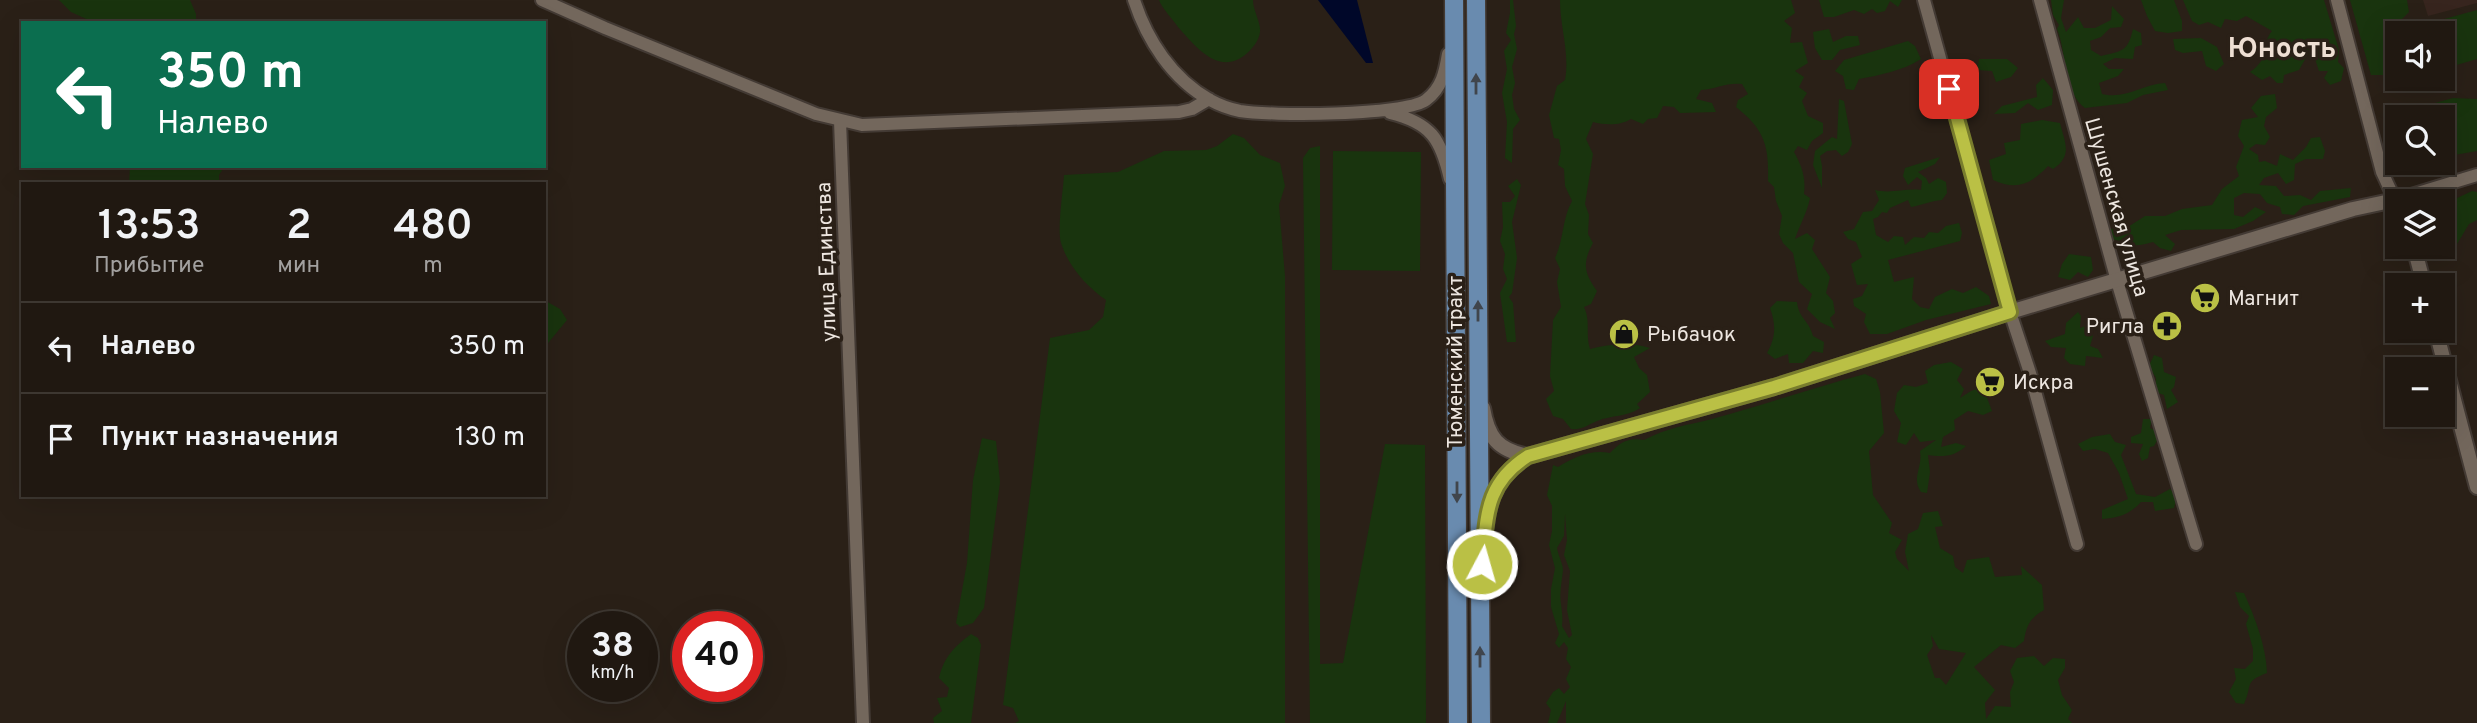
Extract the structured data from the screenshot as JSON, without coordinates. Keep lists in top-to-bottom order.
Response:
{
  "streets": {
    "main road": ["Тюменский тракт"],
    "street": ["Шушенская улица", "улица Единства"]
  },
  "districts": ["Юность"],
  "places": {
    "supermarket": ["Магнит", "Искра"],
    "pharmacy": ["Ригла"],
    "shop": ["Рыбачок"]
  },
  "page": {
    "map_buttons": ["+", "−"],
    "turn": ["350 m", "Налево"],
    "eta": [
      "13:53",
      "Прибытие",
      "2",
      "мин",
      "480",
      "m"
    ],
    "list": [
      {
        "name": "Налево",
        "value": "350 m"
      },
      {
        "name": "Пункт назначения",
        "value": "130 m"
      }
    ],
    "speed": "38 km/h",
    "limit": "40"
  }
}
